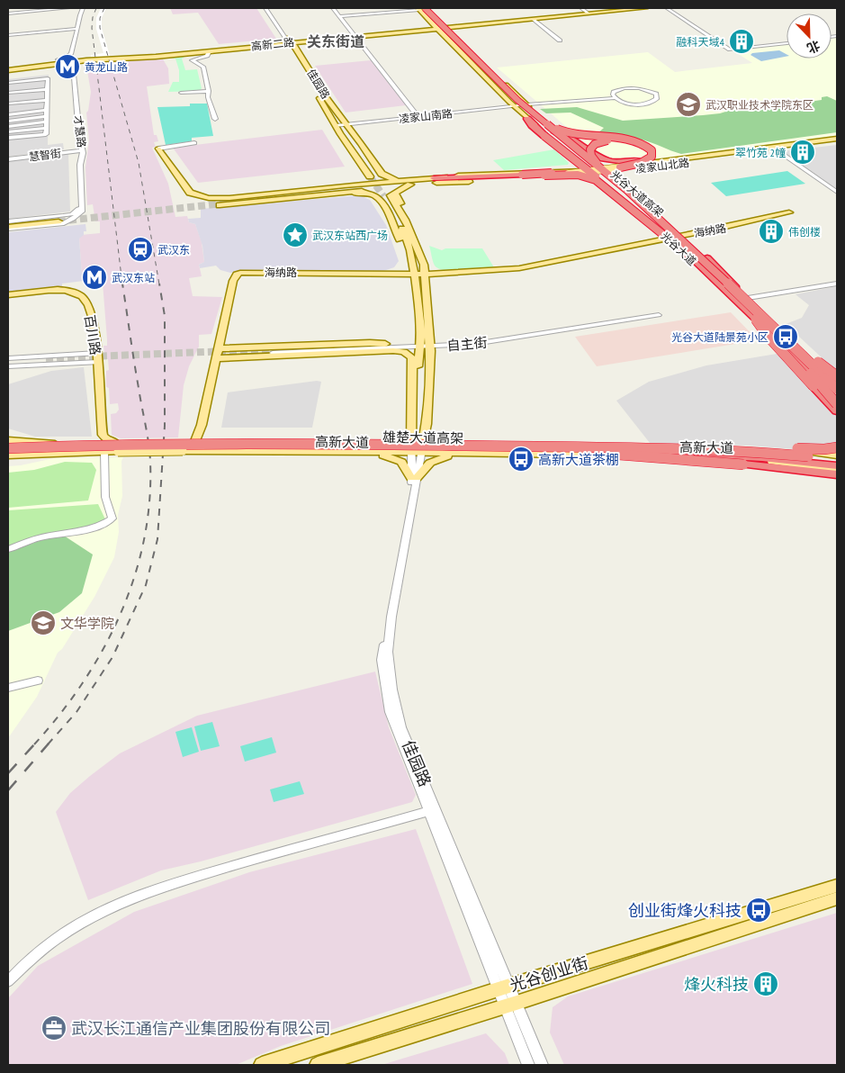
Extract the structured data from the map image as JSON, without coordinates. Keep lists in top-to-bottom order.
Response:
{
  "streets": {
    "highway": ["光谷大道高架", "雄楚大道高架"],
    "main road": [
      "高新二路",
      "佳园路",
      "凌家山北路",
      "海纳路",
      "光谷大道",
      "百川路",
      "高新大道",
      "光谷创业街"
    ],
    "street": [
      "凌家山南路",
      "才慧路",
      "慧智街",
      "自主街"
    ]
  },
  "crossings": [
    ["高新二路", "佳园路"],
    ["高新二路", "才慧路"],
    ["高新二路", "光谷大道"],
    ["佳园路", "凌家山南路"],
    ["佳园路", "高新大道"],
    ["佳园路", "光谷创业街"],
    ["凌家山南路", "光谷大道"],
    ["才慧路", "慧智街"],
    ["凌家山北路", "光谷大道"],
    ["光谷大道高架", "光谷大道"],
    ["海纳路", "光谷大道"],
    ["海纳路", "高新大道"],
    ["雄楚大道高架", "高新大道"]
  ],
  "districts": ["关东街道"],
  "places": {
    "building": [
      "融科天域4",
      "翠竹苑 2幢",
      "伟创楼",
      "烽火科技"
    ],
    "metro station": ["黄龙山路", "武汉东站"],
    "school or university": ["武汉职业技术学院东区", "文华学院"],
    "place": ["武汉东站西广场"],
    "station": ["武汉东"],
    "bus stop": ["光谷大道陆景苑小区", "高新大道茶棚", "创业街烽火科技"],
    "office": ["武汉长江通信产业集团股份有限公司"]
  },
  "north": "bottom right"
}
